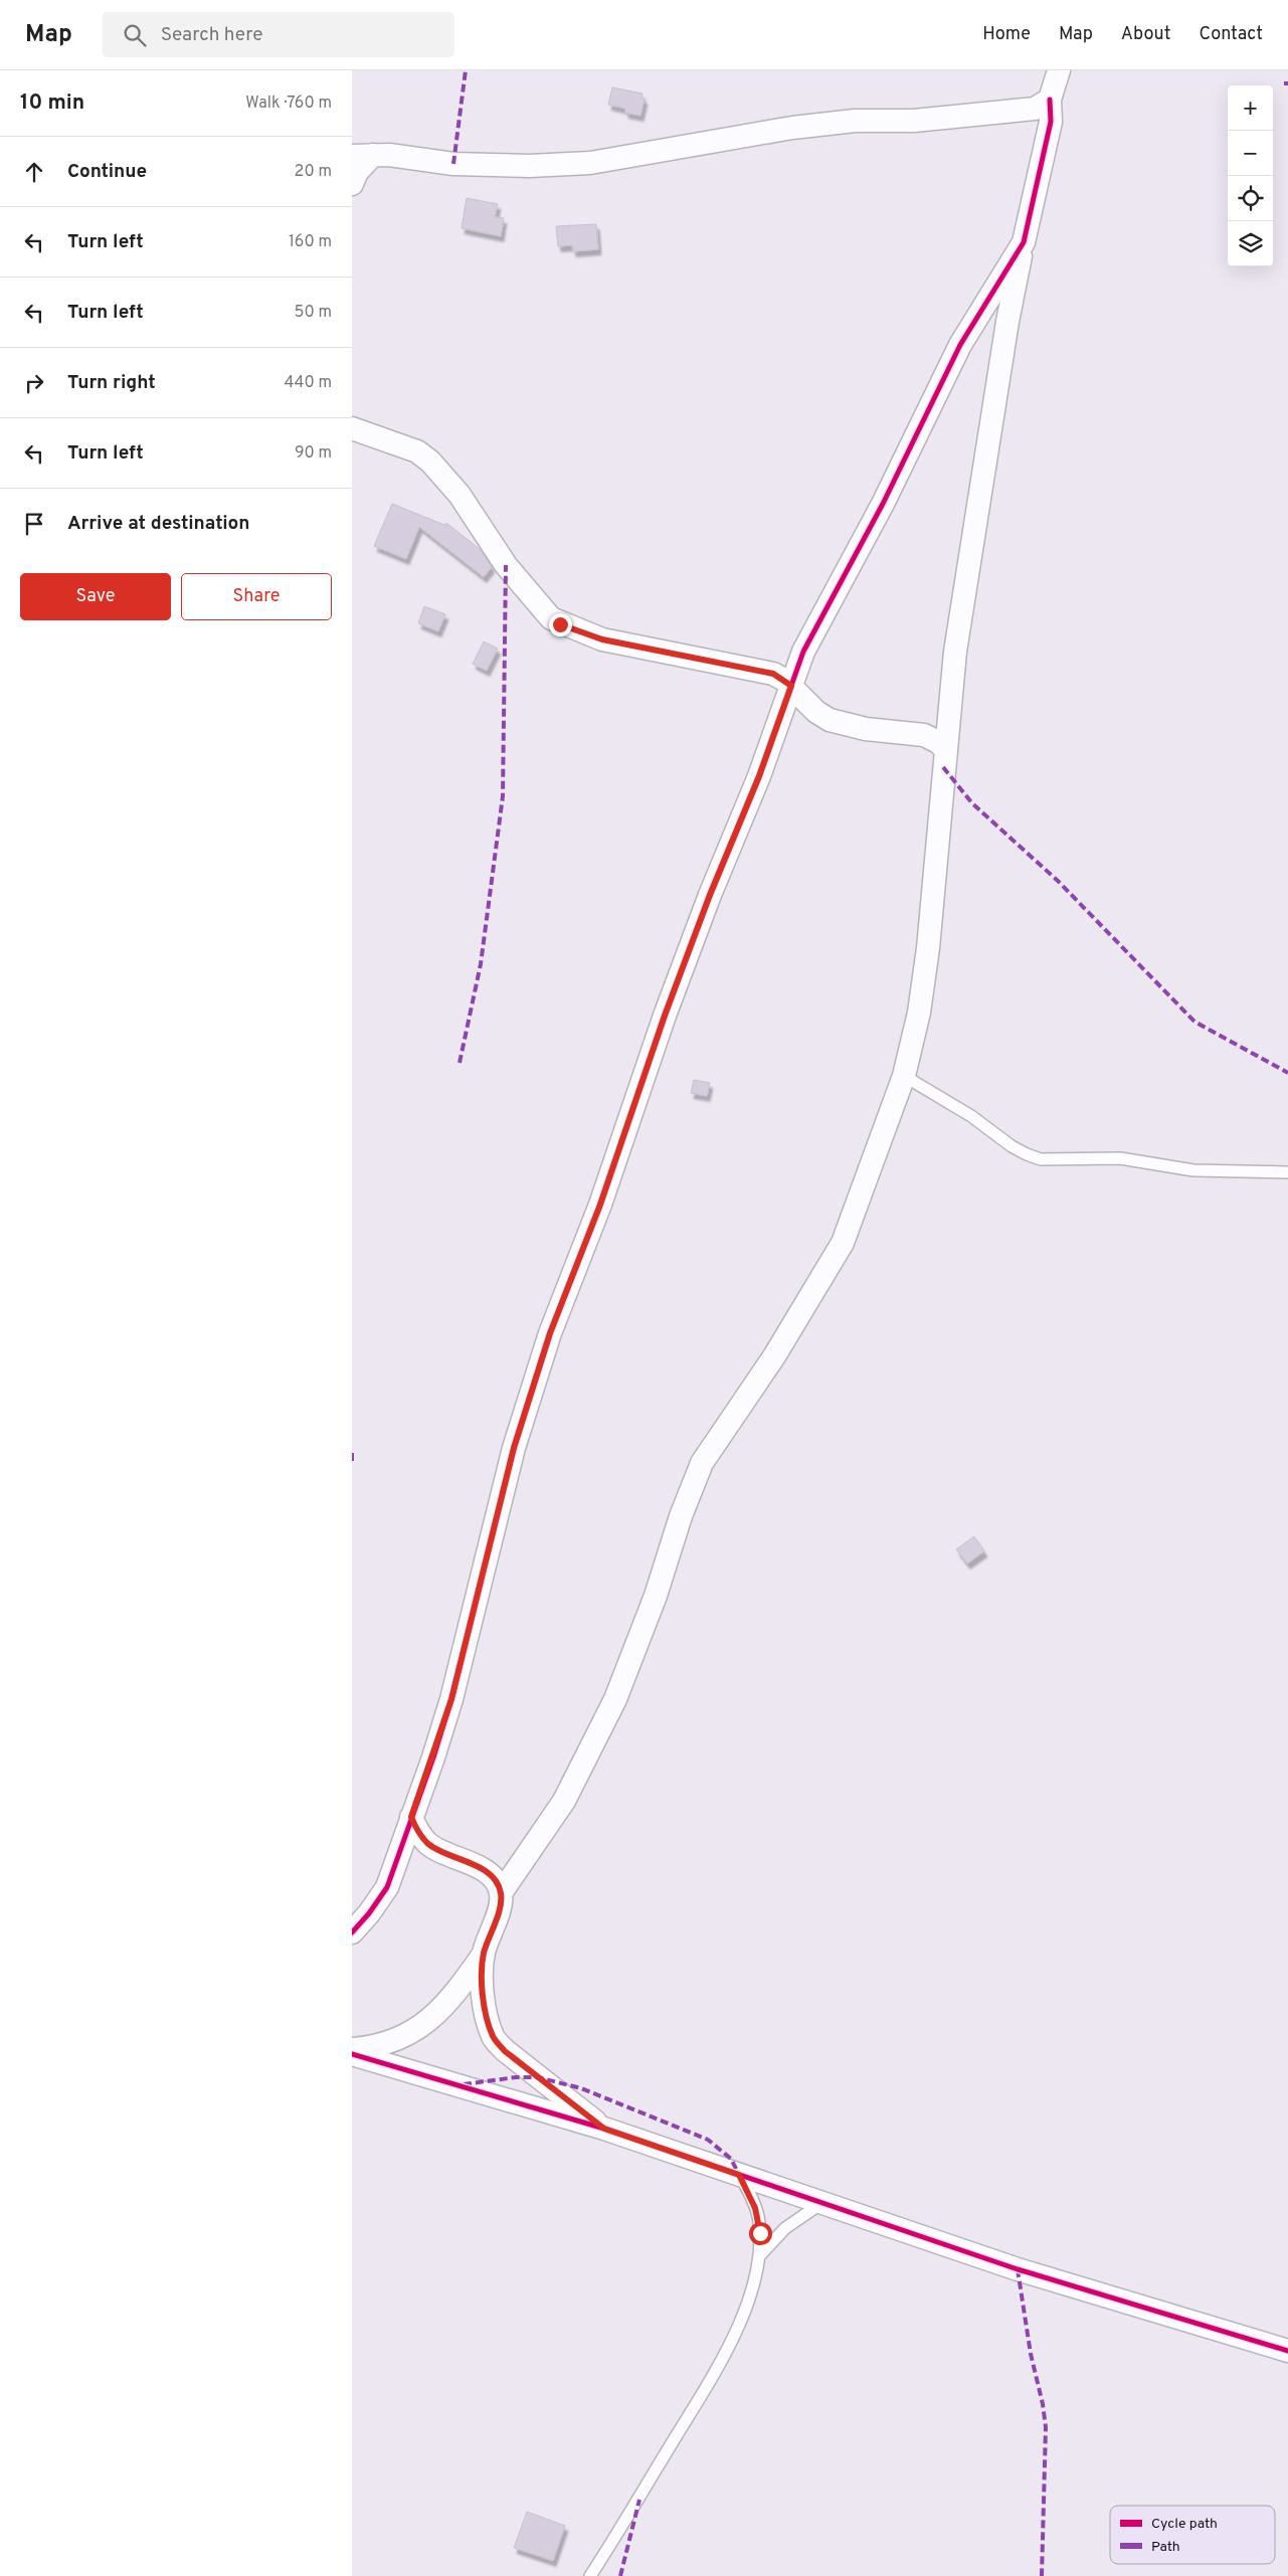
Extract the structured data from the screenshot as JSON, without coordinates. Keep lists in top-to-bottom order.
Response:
{
  "legend": ["Cycle path", "Path"],
  "page": {
    "header": "Map",
    "search": "Search here",
    "nav": [
      "Home",
      "Map",
      "About",
      "Contact"
    ],
    "heading": ["10 min", "Walk · 760 m"],
    "map_buttons": ["+", "−"],
    "list": [
      ["Continue", "20 m"],
      ["Turn left", "160 m"],
      ["Turn left", "50 m"],
      ["Turn right", "440 m"],
      ["Turn left", "90 m"],
      "Arrive at destination"
    ],
    "buttons": ["Save", "Share"]
  }
}
